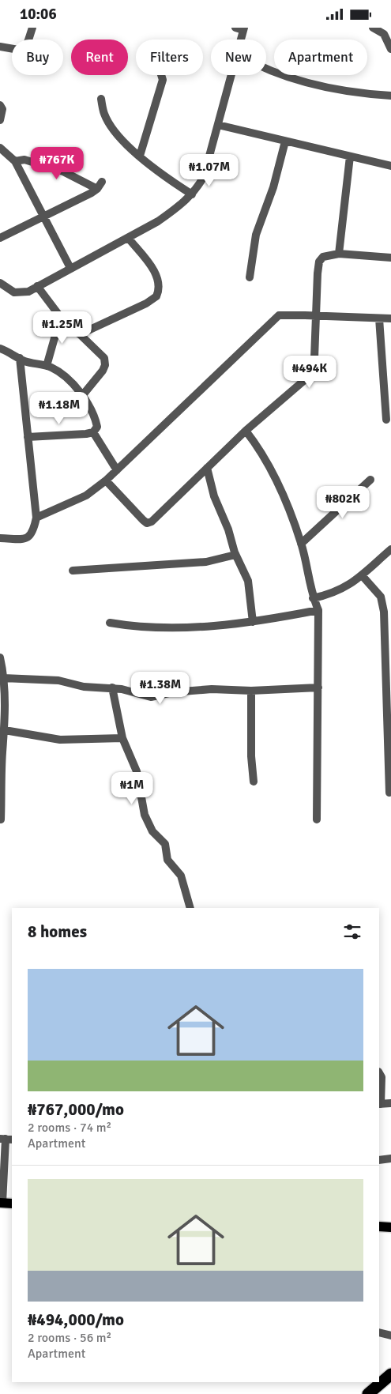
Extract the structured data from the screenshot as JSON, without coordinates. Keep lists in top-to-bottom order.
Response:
{
  "page": {
    "status": "10:06",
    "chip": [
      "Buy",
      "Rent",
      "Filters",
      "New",
      "Apartment"
    ],
    "price": [
      "₦767K",
      "₦1.07M",
      "₦1.25M",
      "₦494K",
      "₦1.18M",
      "₦802K",
      "₦1.38M",
      "₦1M"
    ],
    "heading": "8 homes",
    "list": [
      {
        "name": "₦767,000/mo",
        "note": "2 rooms · 74 m² · Apartment"
      },
      {
        "name": "₦494,000/mo",
        "note": "2 rooms · 56 m² · Apartment"
      }
    ]
  }
}
